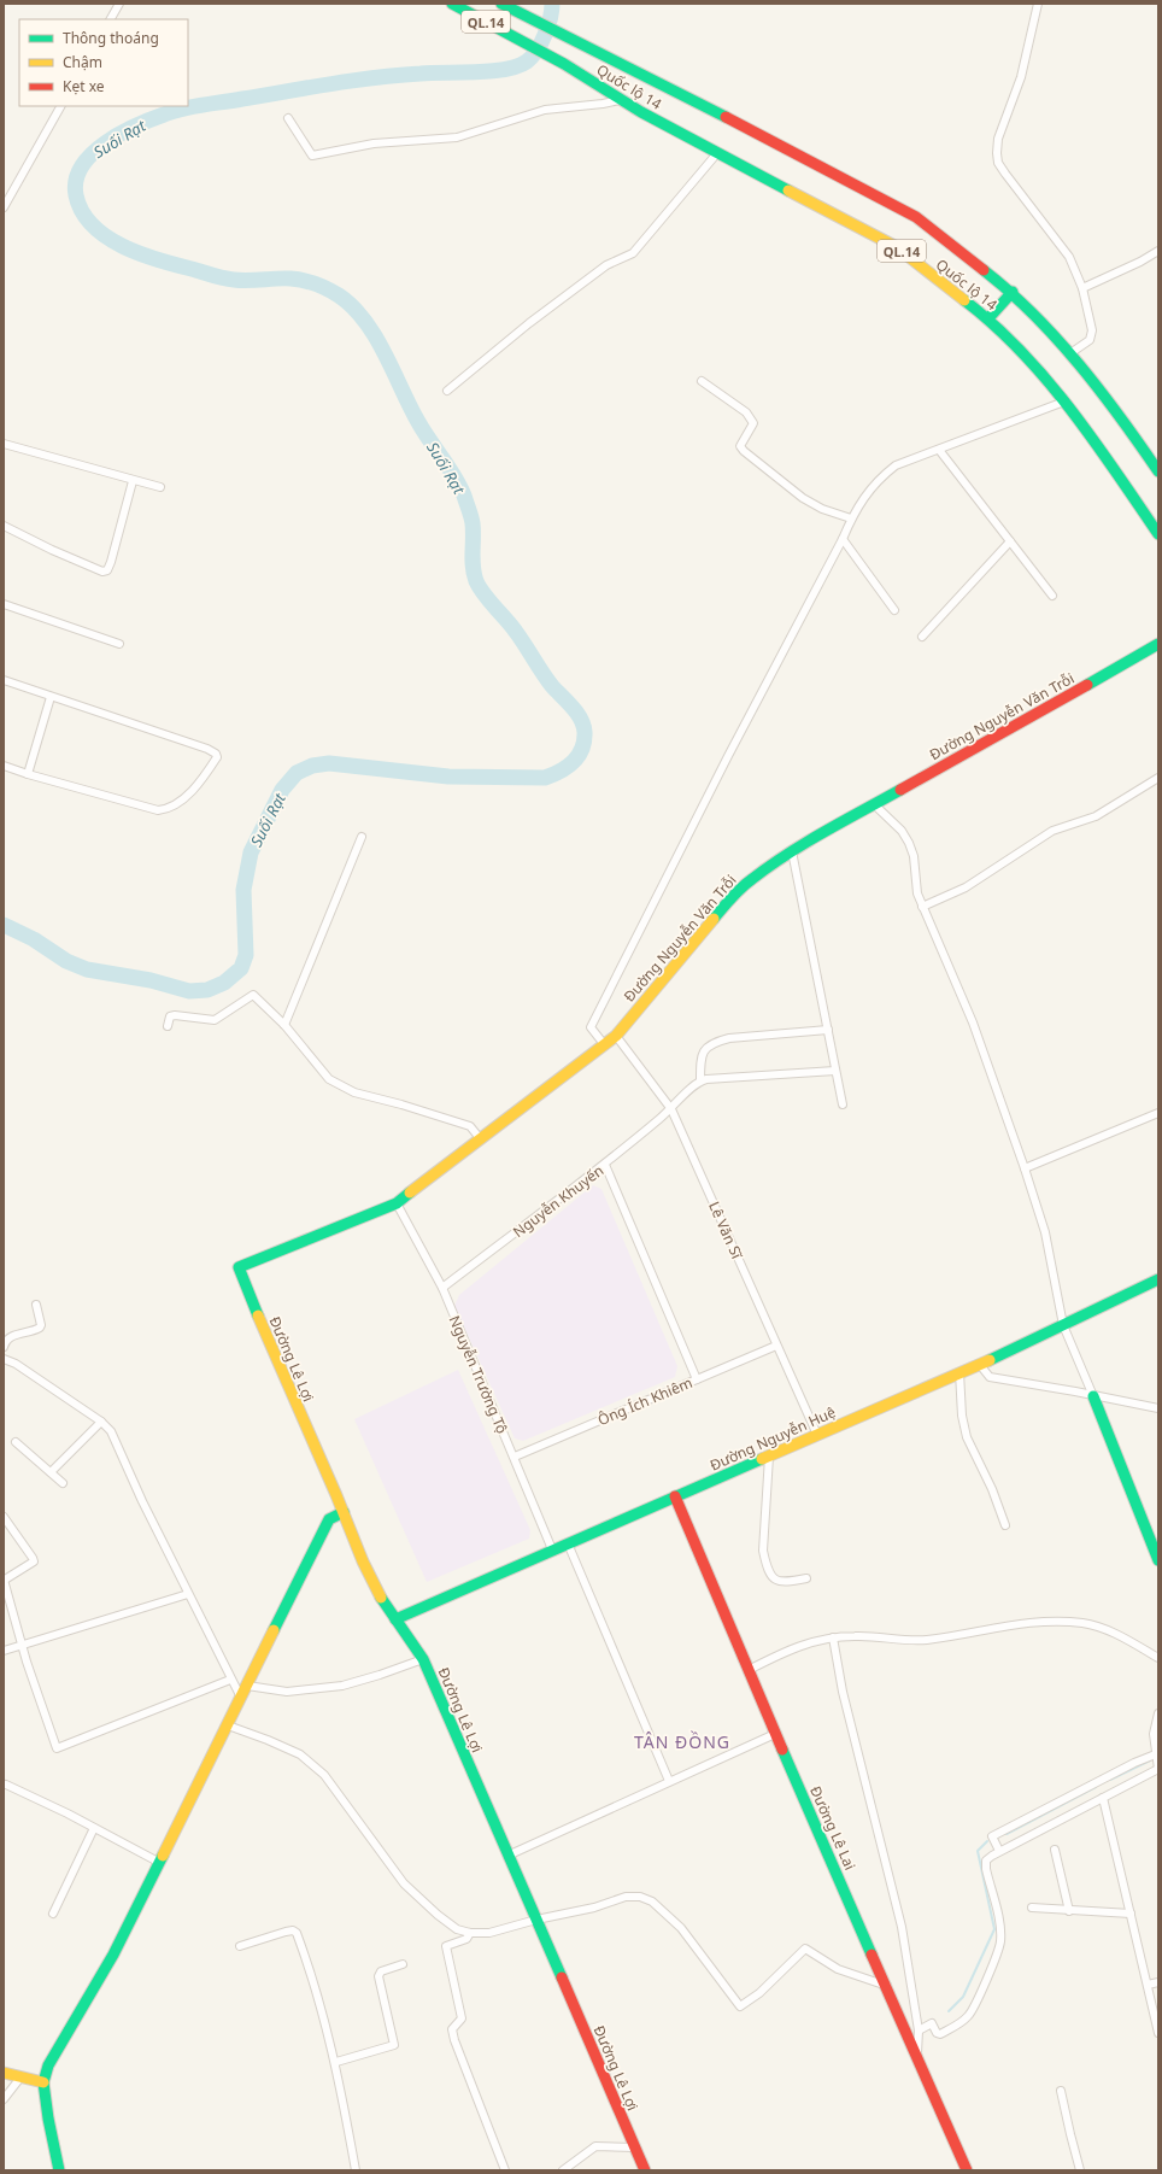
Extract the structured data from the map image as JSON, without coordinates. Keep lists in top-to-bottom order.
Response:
{
  "streets": {
    "main road": [
      "QL.14",
      "Quốc lộ 14",
      "Đường Nguyễn Văn Trỗi",
      "Đường Lê Lợi",
      "Đường Nguyễn Huệ",
      "Đường Lê Lai"
    ],
    "street": [
      "Nguyễn Khuyến",
      "Lê Văn Sĩ",
      "Nguyễn Trường Tộ",
      "Ông Ích Khiêm"
    ]
  },
  "crossings": [
    ["Đường Nguyễn Văn Trỗi", "Lê Văn Sĩ"],
    ["Đường Nguyễn Văn Trỗi", "Đường Lê Lợi"],
    ["Đường Nguyễn Văn Trỗi", "Nguyễn Trường Tộ"],
    ["Nguyễn Khuyến", "Lê Văn Sĩ"],
    ["Nguyễn Khuyến", "Nguyễn Trường Tộ"],
    ["Lê Văn Sĩ", "Ông Ích Khiêm"],
    ["Lê Văn Sĩ", "Đường Nguyễn Huệ"],
    ["Đường Lê Lợi", "Đường Nguyễn Huệ"],
    ["Nguyễn Trường Tộ", "Ông Ích Khiêm"],
    ["Nguyễn Trường Tộ", "Đường Nguyễn Huệ"],
    ["Đường Nguyễn Huệ", "Đường Lê Lai"]
  ],
  "districts": ["TÂN ĐỒNG"],
  "water": ["Suối Rạt"],
  "legend": ["Thông thoáng", "Chậm", "Kẹt xe"]
}
